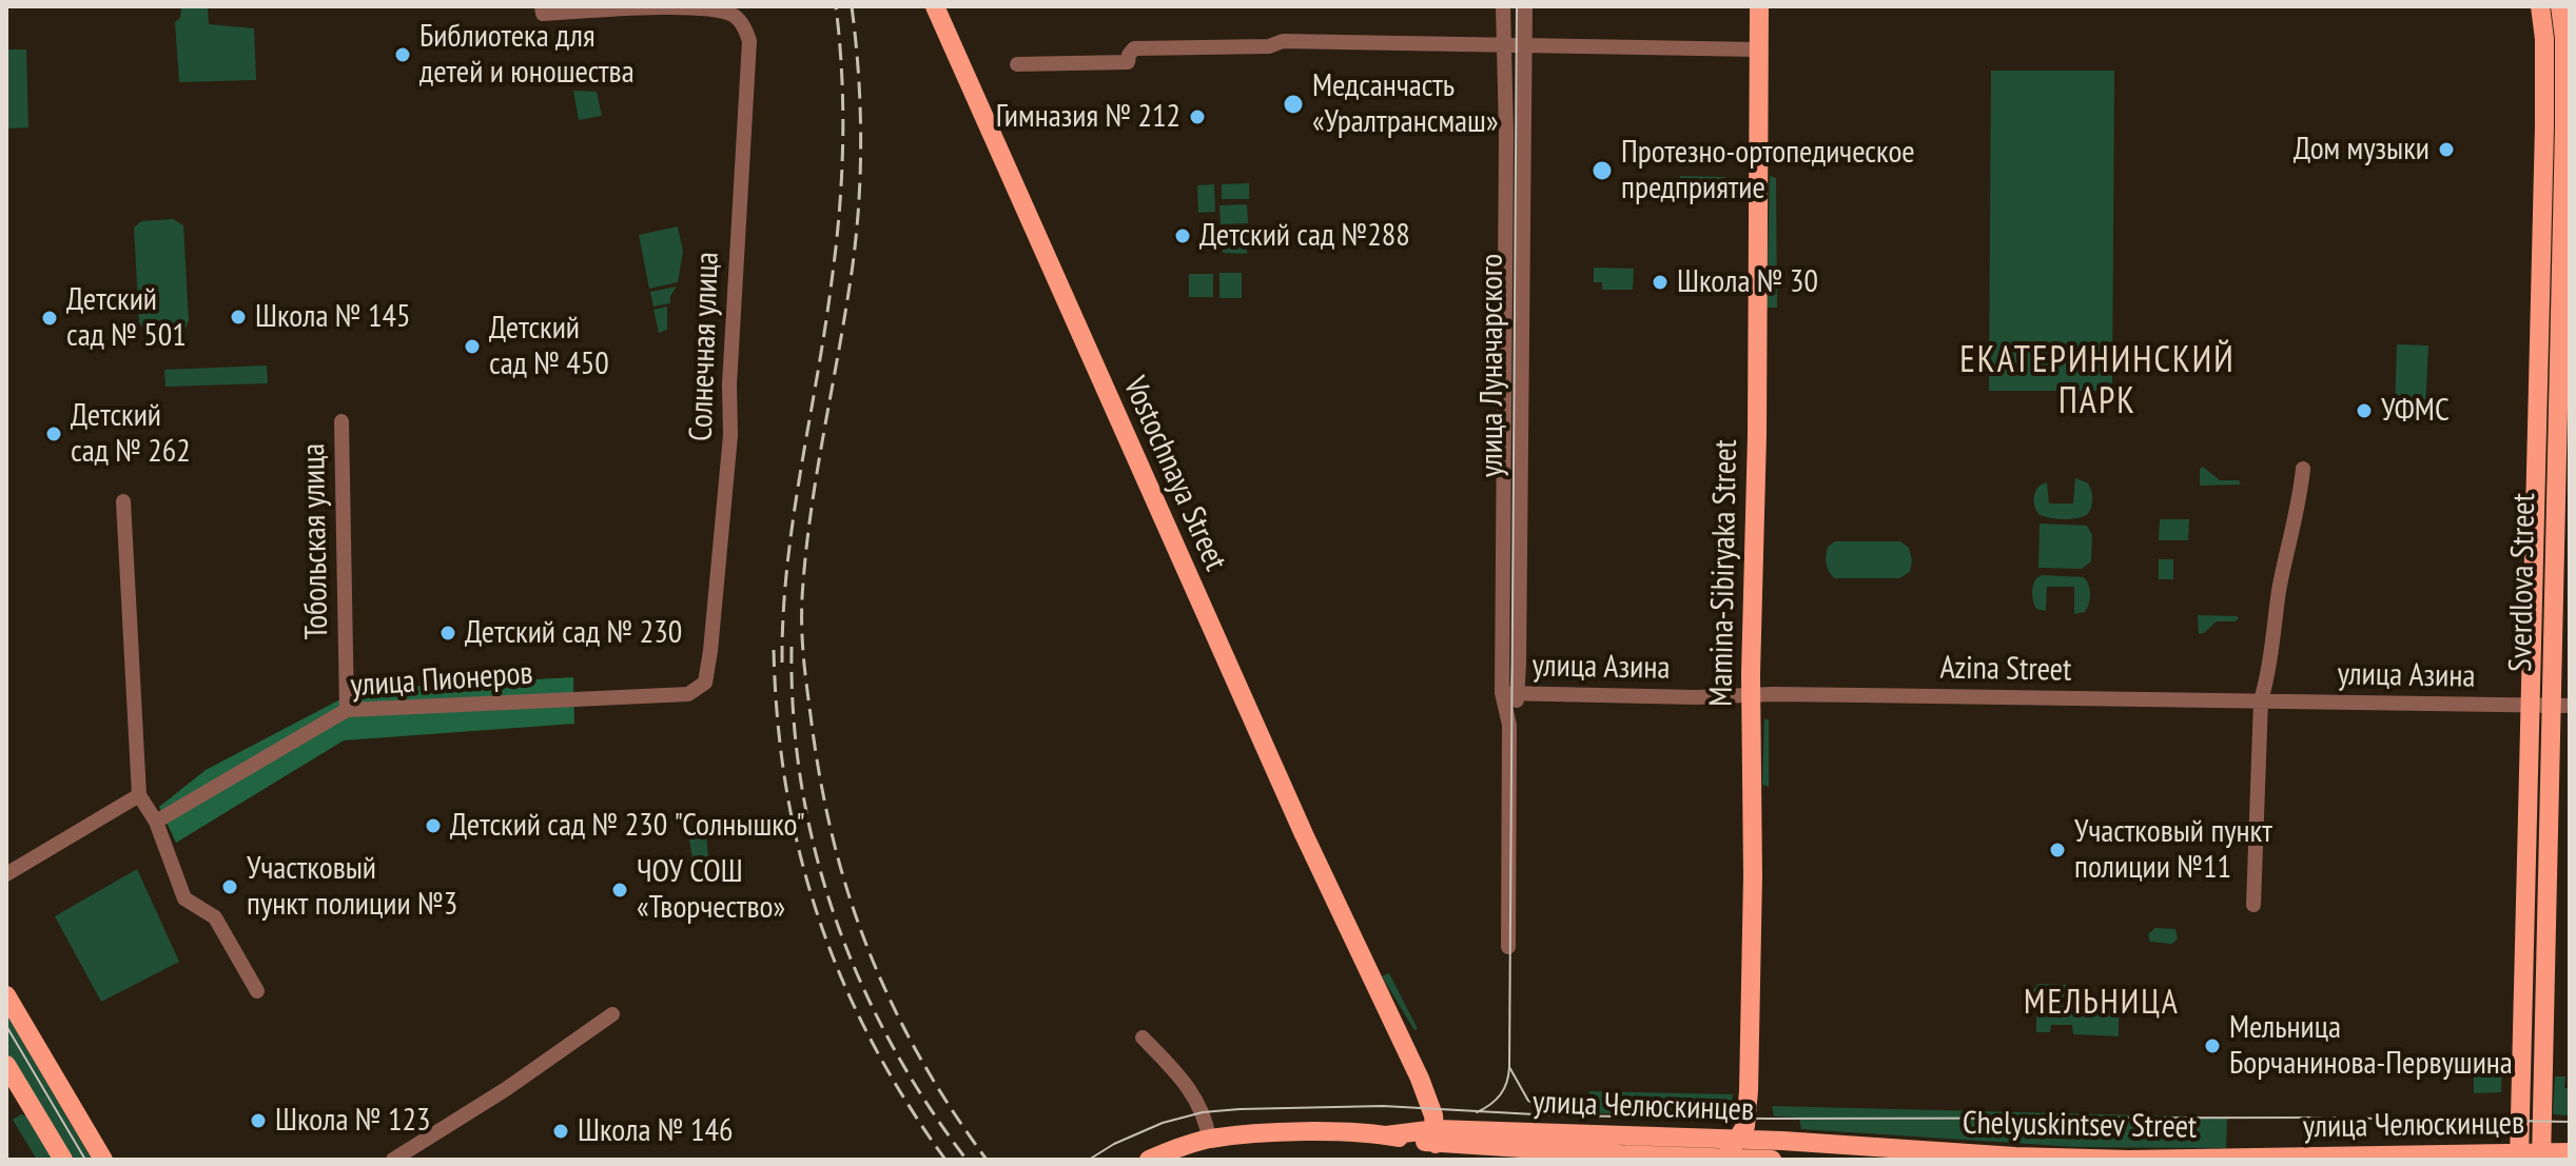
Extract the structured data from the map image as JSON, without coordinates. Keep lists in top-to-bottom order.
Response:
{
  "streets": {
    "main road": [
      "Mamina-Sibiryaka Street",
      "Sverdlova Street",
      "улица Челюскинцев",
      "Chelyuskintsev Street"
    ],
    "street": [
      "Солнечная улица",
      "улица Луначарского",
      "Тобольская улица",
      "улица Азина",
      "Azina Street",
      "улица Пионеров"
    ]
  },
  "crossings": [
    ["Солнечная улица", "улица Пионеров"],
    ["улица Луначарского", "улица Азина"],
    ["Тобольская улица", "улица Пионеров"],
    ["Mamina-Sibiryaka Street", "улица Азина"],
    ["Mamina-Sibiryaka Street", "Azina Street"],
    ["Mamina-Sibiryaka Street", "улица Челюскинцев"],
    ["Sverdlova Street", "улица Азина"],
    ["Sverdlova Street", "улица Челюскинцев"],
    ["улица Азина", "Azina Street"],
    ["улица Челюскинцев", "Chelyuskintsev Street"]
  ],
  "districts": ["ЕКАТЕРИНИНСКИЙ ПАРК", "МЕЛЬНИЦА"],
  "places": [
    "Библиотека для детей и юношества",
    "Медсанчасть «Уралтрансмаш»",
    "Гимназия № 212",
    "Дом музыки",
    "Протезно-ортопедическое предприятие",
    "Детский сад №288",
    "Школа № 30",
    "Школа № 145",
    "Детский сад № 501",
    "Детский сад № 450",
    "УФМС",
    "Детский сад № 262",
    "Детский сад № 230",
    "Детский сад № 230 \"Солнышко\"",
    "Участковый пункт полиции №11",
    "Участковый пункт полиции №3",
    "ЧОУ СОШ «Творчество»",
    "Мельница Борчанинова-Первушина",
    "Школа № 123",
    "Школа № 146"
  ]
}
